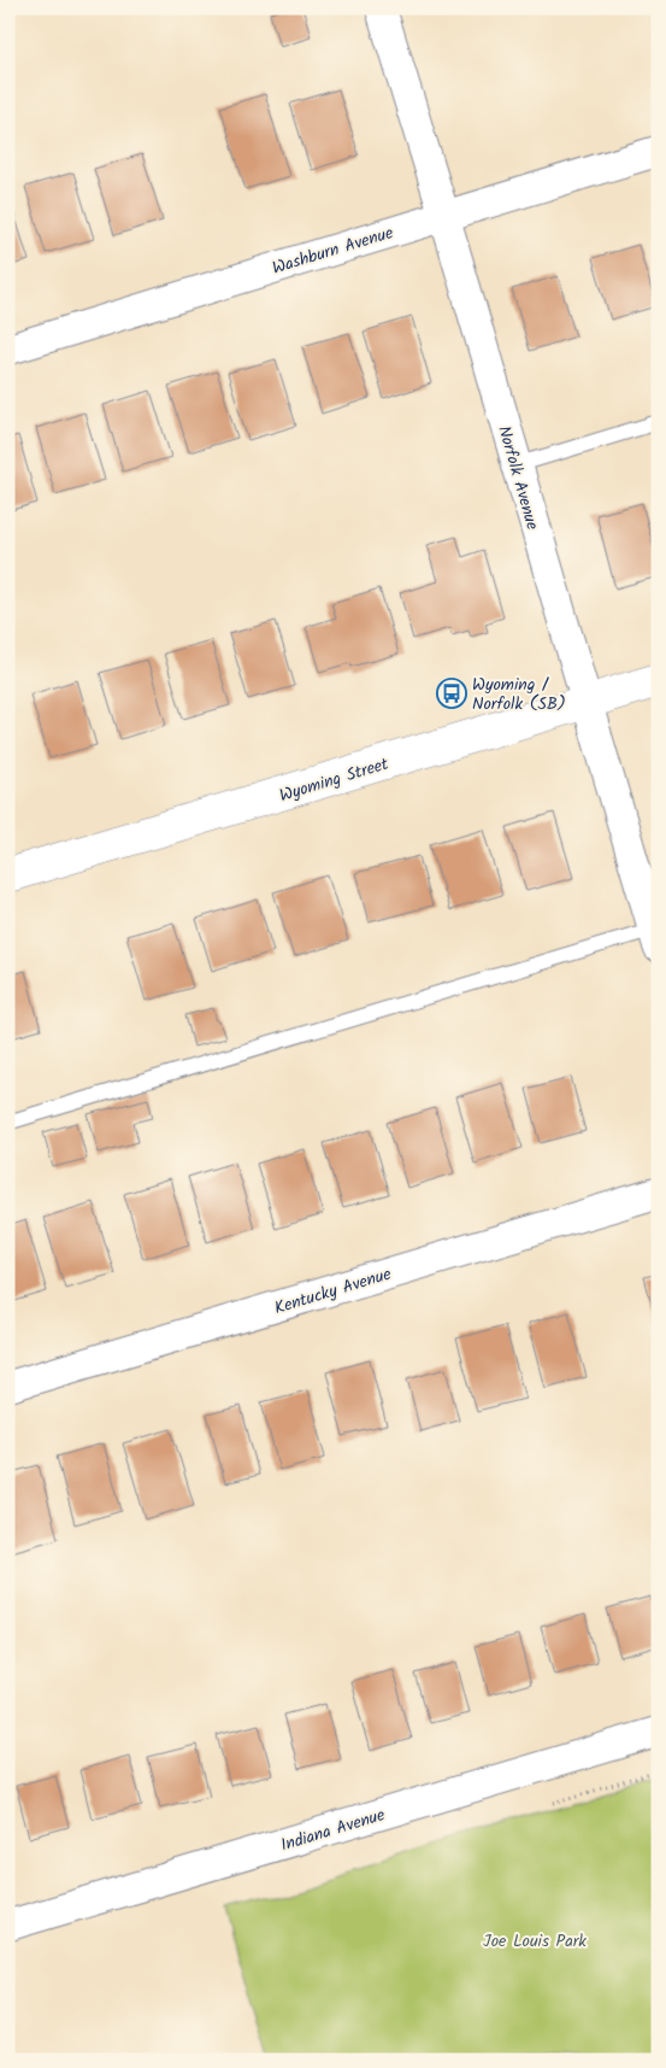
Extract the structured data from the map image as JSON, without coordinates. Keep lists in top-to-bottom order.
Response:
{
  "streets": {
    "street": [
      "Washburn Avenue",
      "Norfolk Avenue",
      "Wyoming Street",
      "Kentucky Avenue",
      "Indiana Avenue"
    ]
  },
  "crossings": [
    ["Washburn Avenue", "Norfolk Avenue"],
    ["Norfolk Avenue", "Wyoming Street"]
  ],
  "parks": ["Joe Louis Park"],
  "places": {
    "bus stop": ["Wyoming / Norfolk (SB)"]
  }
}
